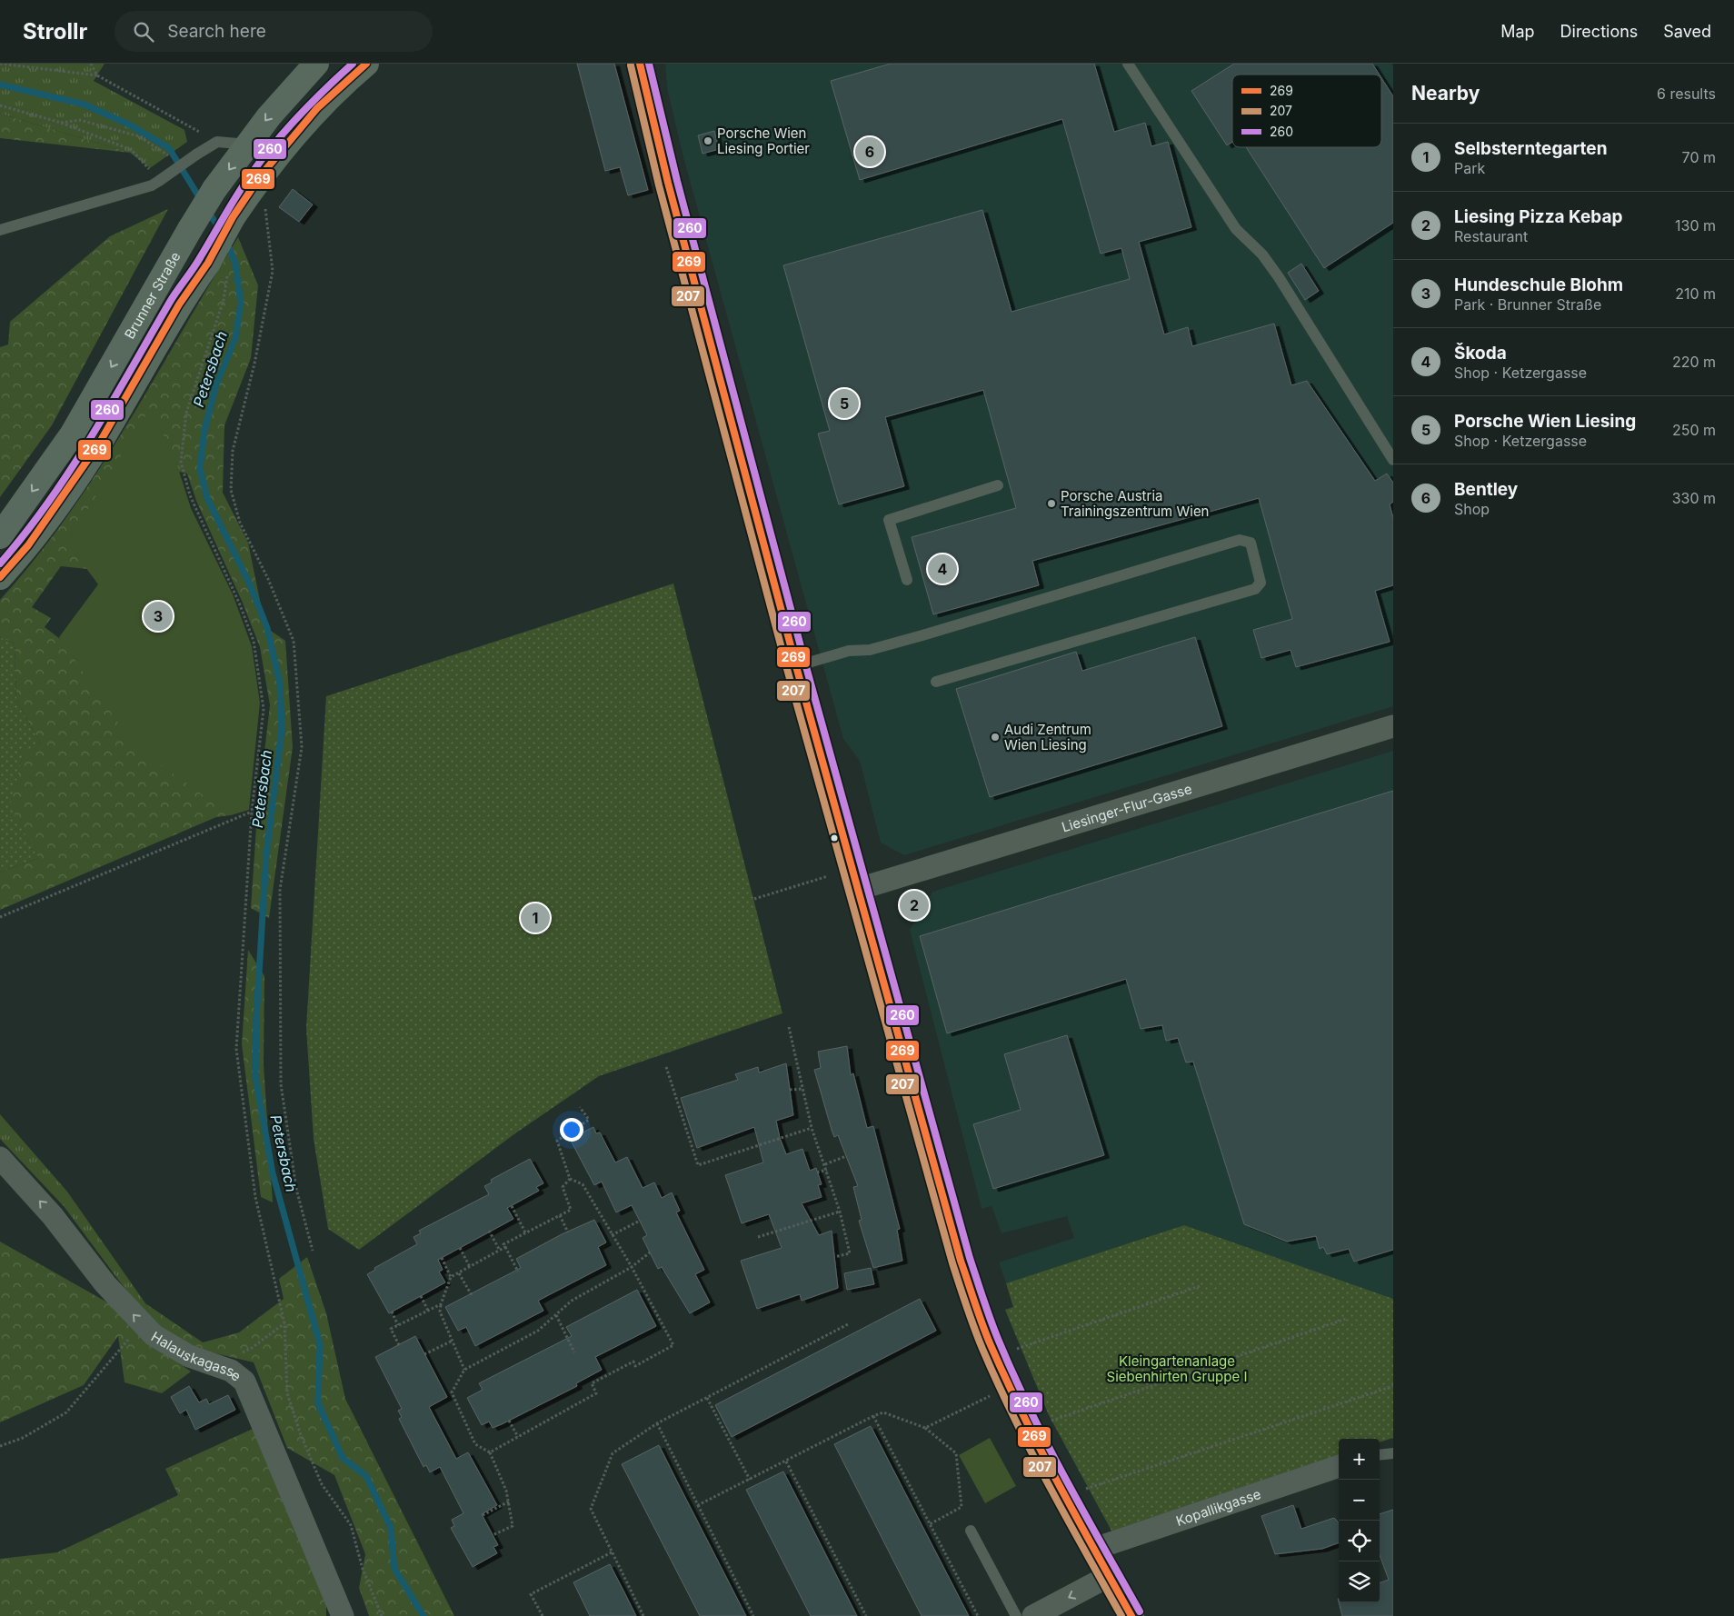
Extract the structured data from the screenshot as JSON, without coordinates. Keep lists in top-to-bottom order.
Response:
{
  "streets": {
    "main road": ["Brunner Straße"],
    "street": ["Liesinger-Flur-Gasse", "Halauskagasse", "Kopallikgasse"]
  },
  "one_way": ["Halauskagasse"],
  "water": ["Petersbach"],
  "parks": ["Kleingartenanlage Siebenhirten Gruppe I"],
  "places": ["Porsche Wien Liesing Portier", "Porsche Austria Trainingszentrum Wien", "Audi Zentrum Wien Liesing"],
  "lines": ["transit line 269", "transit line 260", "transit line 207"],
  "legend": ["269", "207", "260"],
  "page": {
    "header": "Strollr",
    "search": "Search here",
    "nav": ["Map", "Directions", "Saved"],
    "heading": ["Nearby", "6 results"],
    "list": [
      {
        "mark": "1",
        "name": "Selbsterntegarten",
        "note": "Park",
        "value": "70 m"
      },
      {
        "mark": "2",
        "name": "Liesing Pizza Kebap",
        "note": "Restaurant",
        "value": "130 m"
      },
      {
        "mark": "3",
        "name": "Hundeschule Blohm",
        "note": "Park · Brunner Straße",
        "value": "210 m"
      },
      {
        "mark": "4",
        "name": "Škoda",
        "note": "Shop · Ketzergasse",
        "value": "220 m"
      },
      {
        "mark": "5",
        "name": "Porsche Wien Liesing",
        "note": "Shop · Ketzergasse",
        "value": "250 m"
      },
      {
        "mark": "6",
        "name": "Bentley",
        "note": "Shop",
        "value": "330 m"
      }
    ],
    "pins": [
      "6",
      "5",
      "4",
      "3",
      "2",
      "1"
    ],
    "map_buttons": ["+", "−"]
  }
}
